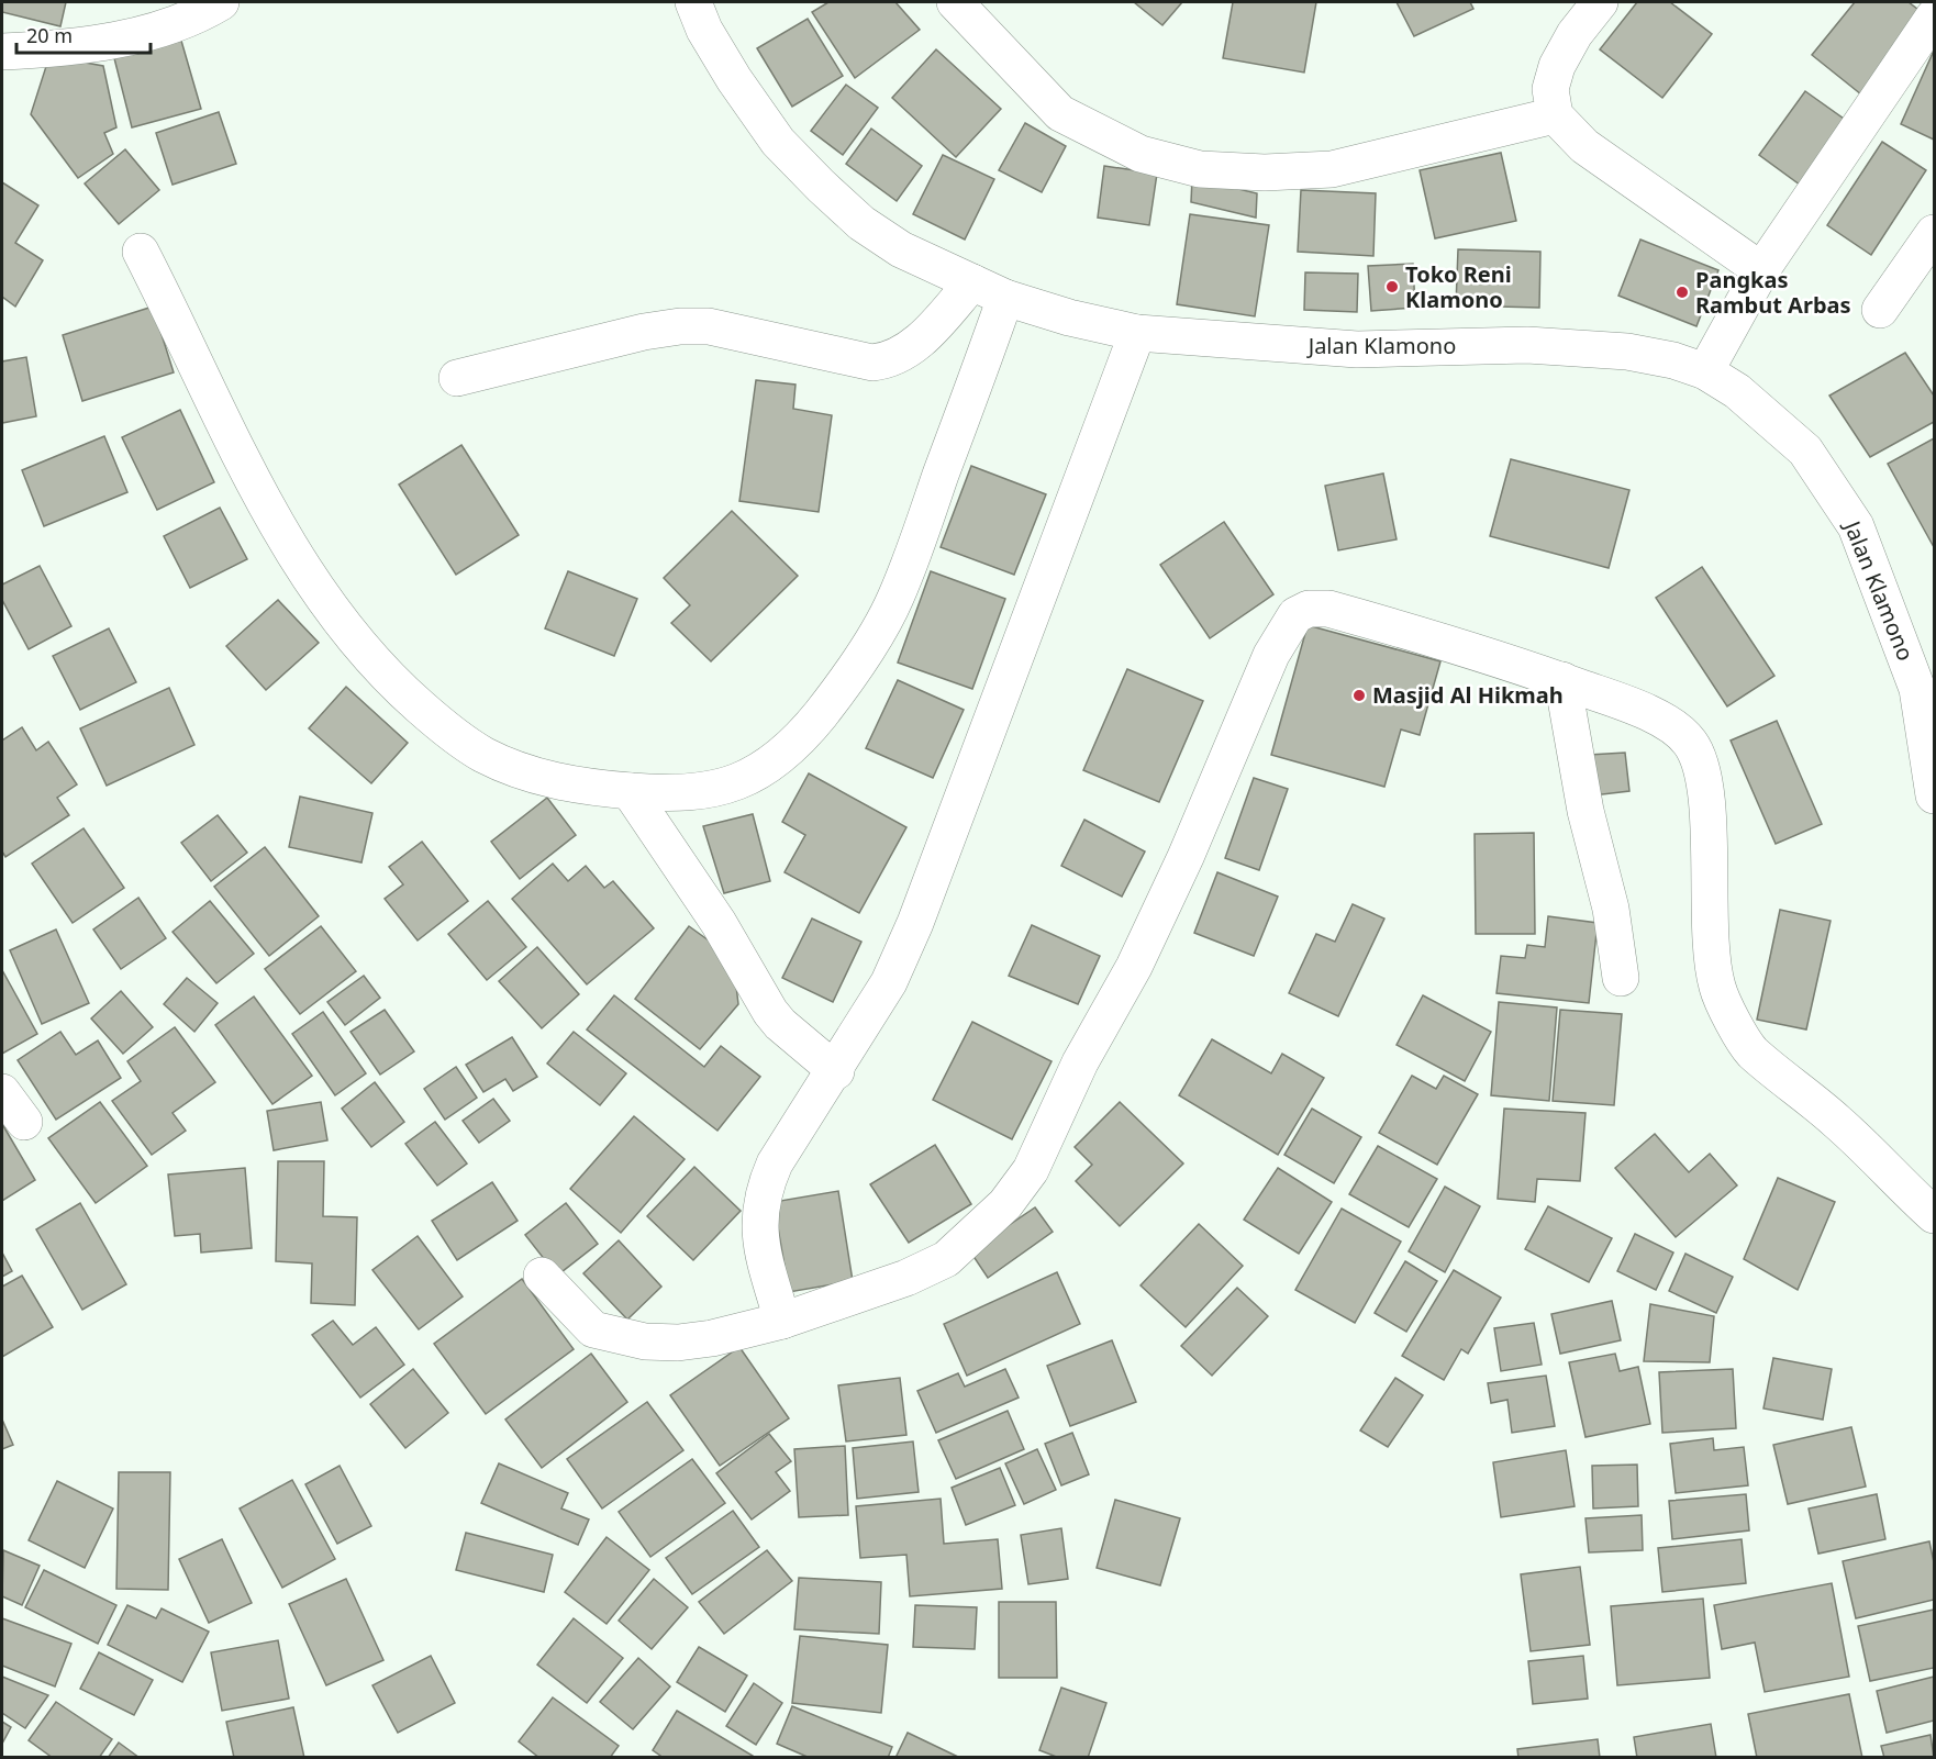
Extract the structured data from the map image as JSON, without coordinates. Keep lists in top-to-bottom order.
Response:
{
  "streets": {
    "street": ["Jalan Klamono"]
  },
  "places": ["Toko Reni Klamono", "Pangkas Rambut Arbas", "Masjid Al Hikmah"],
  "scale_bar": "20 m"
}
